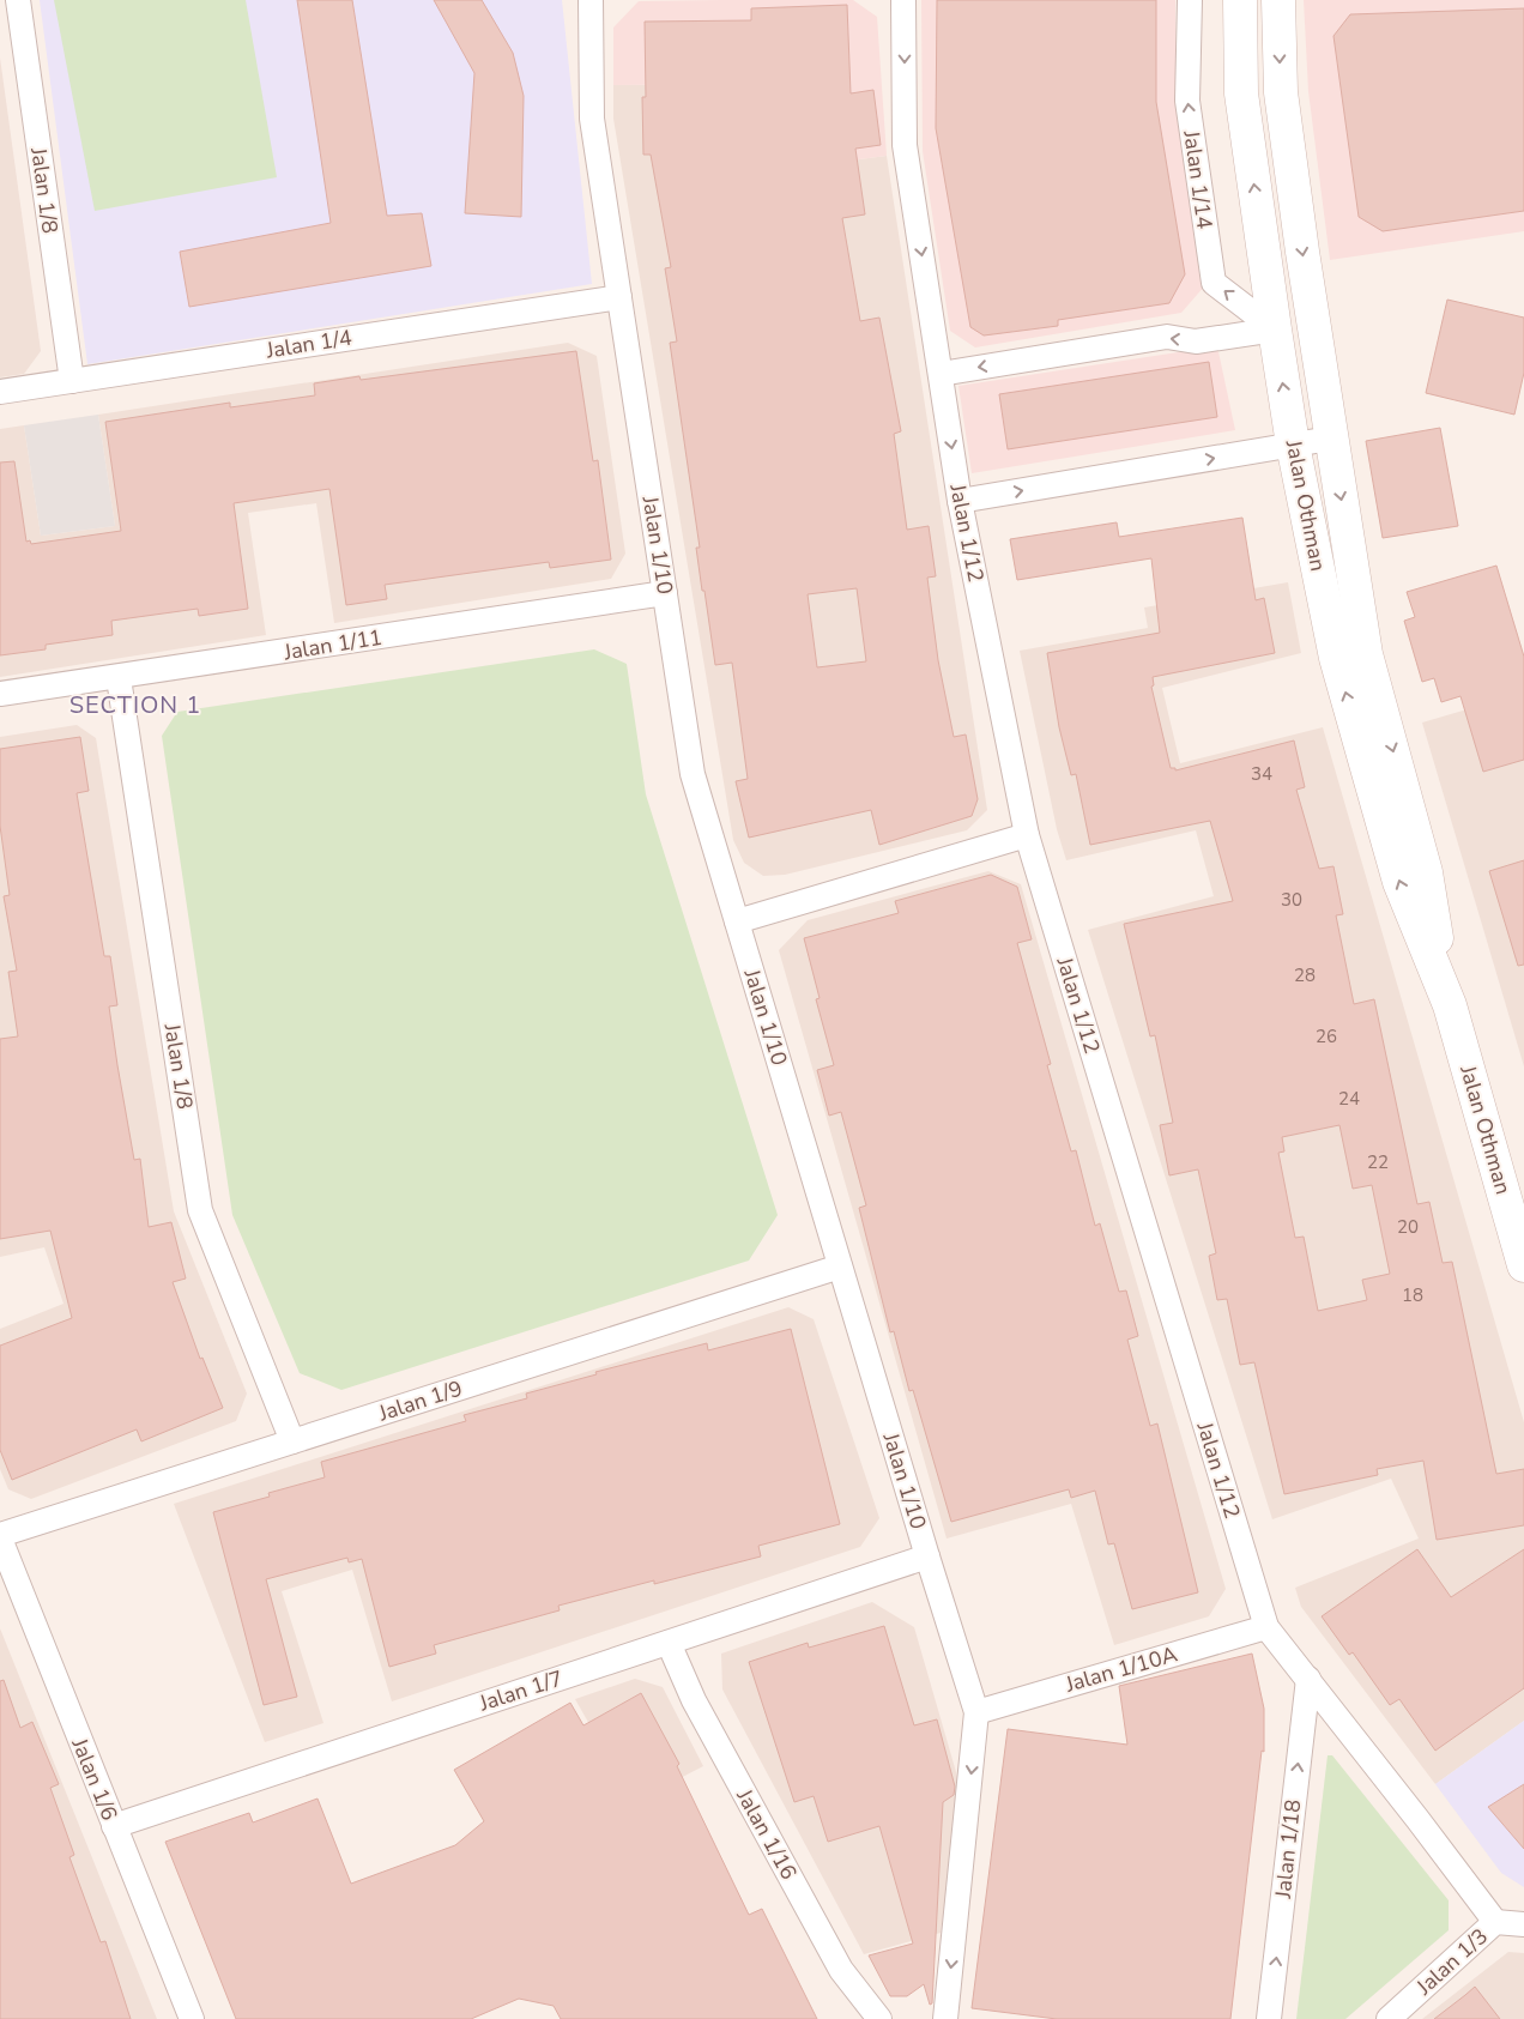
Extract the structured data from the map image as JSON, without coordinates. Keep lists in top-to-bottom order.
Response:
{
  "streets": {
    "main road": ["Jalan Othman"],
    "street": [
      "Jalan 1/14",
      "Jalan 1/8",
      "Jalan 1/4",
      "Jalan 1/12",
      "Jalan 1/10",
      "Jalan 1/11",
      "Jalan 1/9",
      "Jalan 1/10A",
      "Jalan 1/7",
      "Jalan 1/6",
      "Jalan 1/16",
      "Jalan 1/18",
      "Jalan 1/3"
    ]
  },
  "crossings": [
    ["Jalan 1/14", "Jalan Othman"],
    ["Jalan 1/8", "Jalan 1/4"],
    ["Jalan 1/8", "Jalan 1/11"],
    ["Jalan 1/8", "Jalan 1/9"],
    ["Jalan 1/4", "Jalan 1/10"],
    ["Jalan 1/12", "Jalan 1/10A"],
    ["Jalan 1/12", "Jalan 1/18"],
    ["Jalan 1/12", "Jalan 1/3"],
    ["Jalan 1/10", "Jalan 1/11"],
    ["Jalan 1/10", "Jalan 1/9"],
    ["Jalan 1/10", "Jalan 1/10A"],
    ["Jalan 1/10", "Jalan 1/7"],
    ["Jalan 1/9", "Jalan 1/6"],
    ["Jalan 1/7", "Jalan 1/6"],
    ["Jalan 1/7", "Jalan 1/16"]
  ],
  "one_way": ["Jalan 1/14", "Jalan 1/18"],
  "districts": ["SECTION 1"],
  "house_numbers": [
    "34",
    "30",
    "28",
    "26",
    "24",
    "22",
    "20",
    "18"
  ]
}
